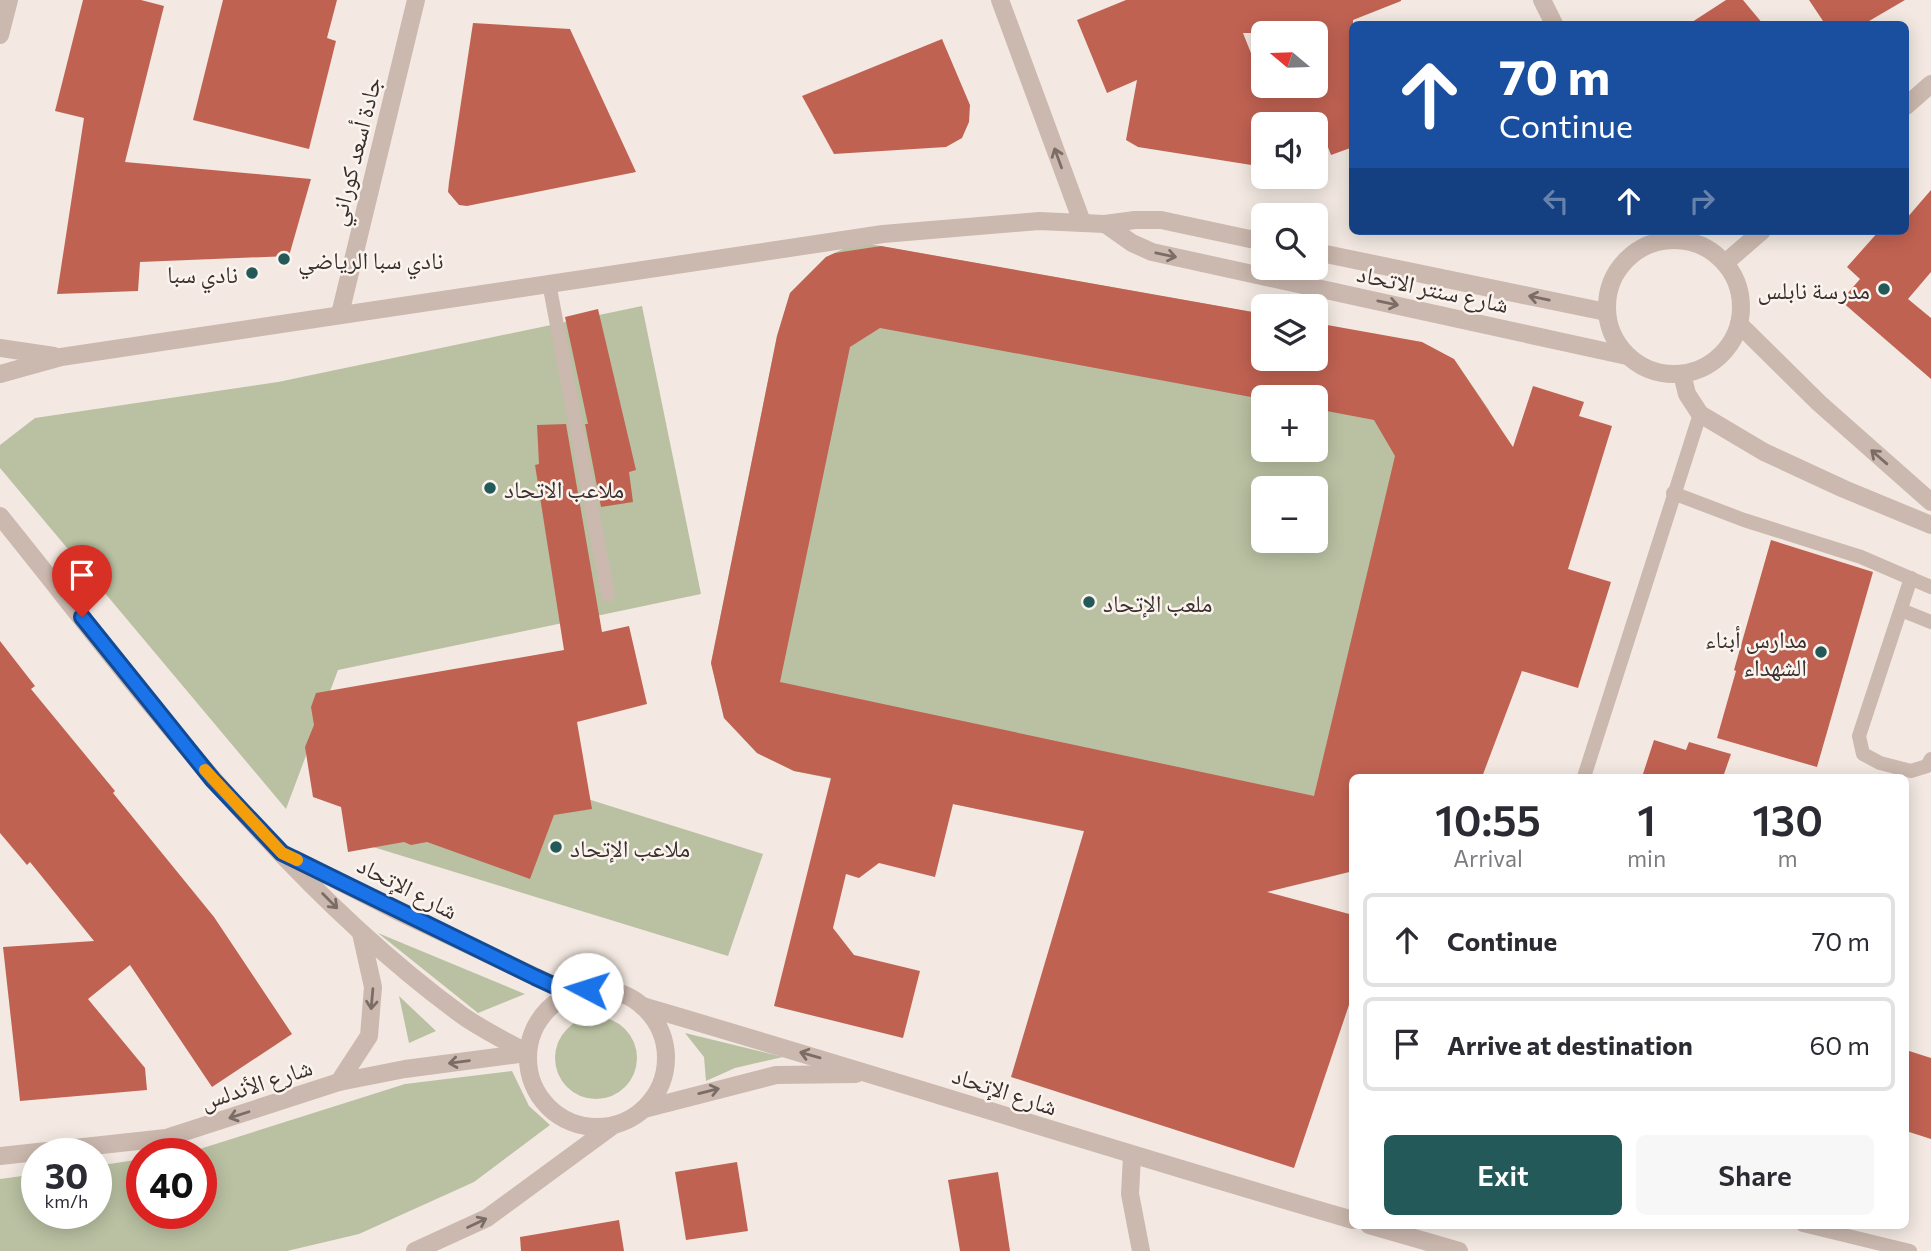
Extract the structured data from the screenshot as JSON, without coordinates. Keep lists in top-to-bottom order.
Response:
{
  "streets": {
    "street": [
      "جادة أسعد كوراني",
      "شارع سنتر الاتحاد",
      "شارع الإتحاد",
      "شارع الأندلس"
    ]
  },
  "crossings": [
    ["شارع الإتحاد", "شارع الأندلس"]
  ],
  "one_way": ["شارع الأندلس"],
  "places": [
    "نادي سبا الرياضي",
    "نادي سبا",
    "مدرسة نابلس",
    "ملاعب الاتحاد",
    "ملعب الإتحاد",
    "مدارس أبناء الشهداء",
    "ملاعب الإتحاد"
  ],
  "north": "left",
  "page": {
    "map_buttons": ["+", "−"],
    "turn": ["70 m", "Continue"],
    "eta": [
      "10:55",
      "Arrival",
      "1",
      "min",
      "130",
      "m"
    ],
    "list": [
      {
        "name": "Continue",
        "value": "70 m"
      },
      {
        "name": "Arrive at destination",
        "value": "60 m"
      }
    ],
    "buttons": ["Exit", "Share"],
    "speed": "30 km/h",
    "limit": "40"
  }
}
